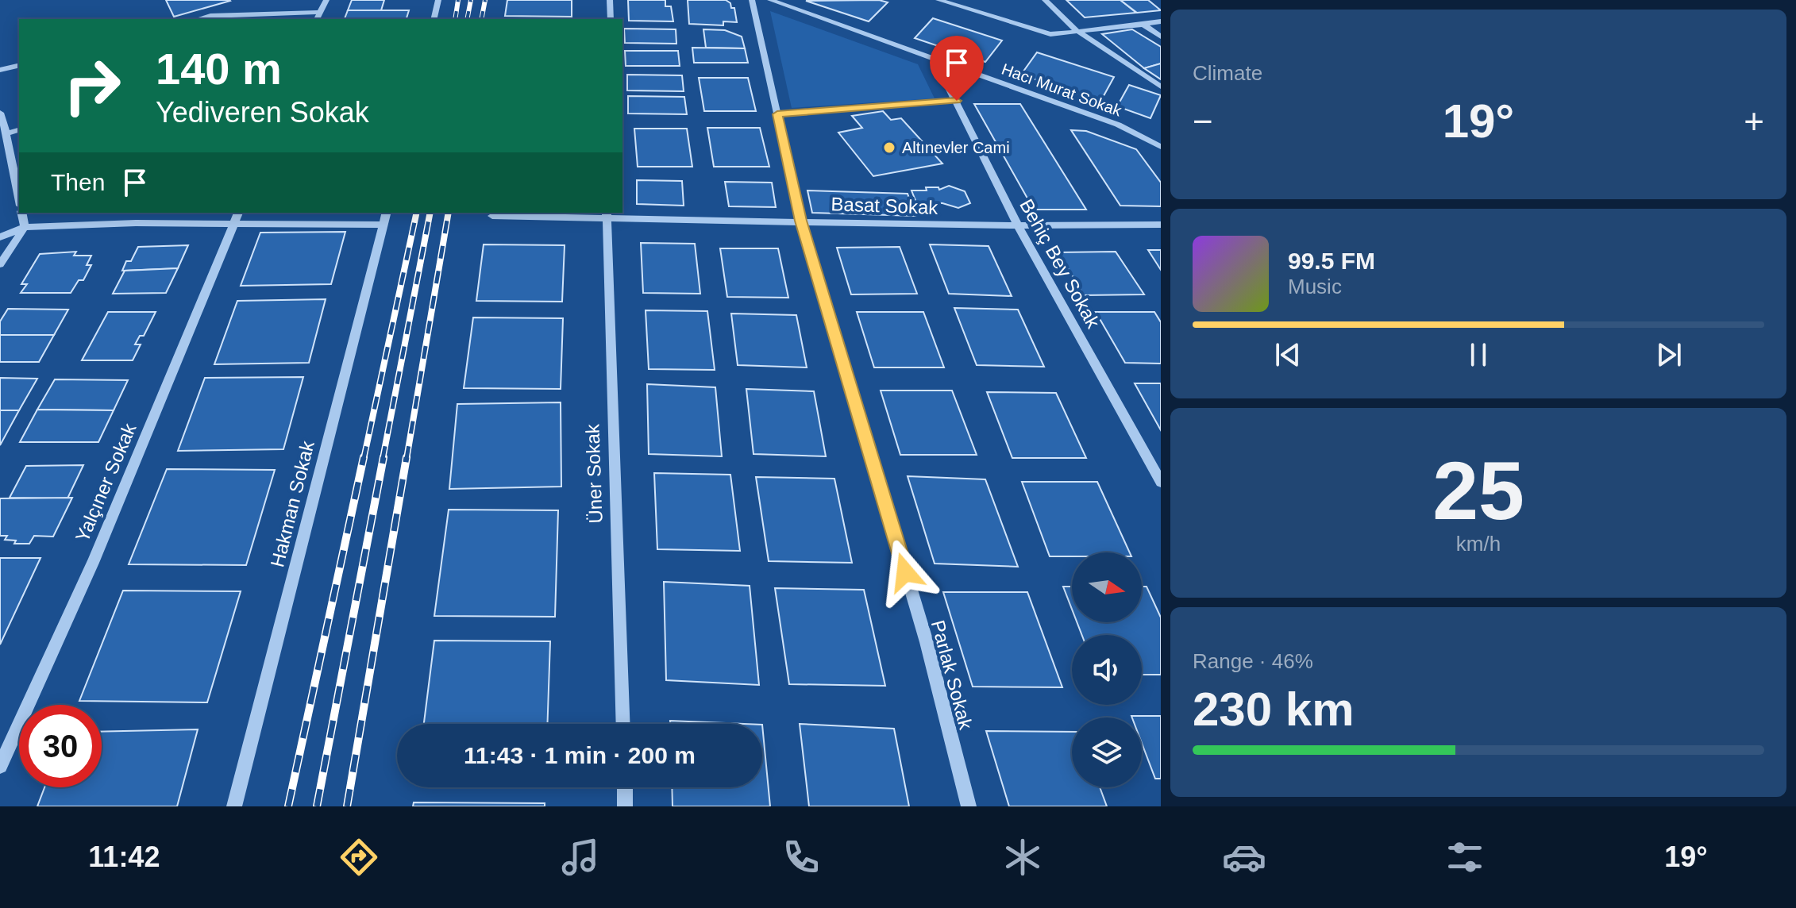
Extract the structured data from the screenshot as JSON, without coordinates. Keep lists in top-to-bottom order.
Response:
{
  "streets": {
    "street": [
      "Hacı Murat Sokak",
      "Basat Sokak",
      "Behiç Bey Sokak",
      "Üner Sokak",
      "Yalçıner Sokak",
      "Hakman Sokak",
      "Parlak Sokak"
    ]
  },
  "crossings": [
    ["Hacı Murat Sokak", "Behiç Bey Sokak"],
    ["Basat Sokak", "Behiç Bey Sokak"],
    ["Basat Sokak", "Üner Sokak"],
    ["Basat Sokak", "Parlak Sokak"]
  ],
  "places": ["Altınevler Cami"],
  "north": "right",
  "page": {
    "tile": [
      "Climate",
      ["25", "km/h"],
      ["Range · 46%", "230 km"]
    ],
    "turn": ["140 m", "Yediveren Sokak"],
    "heat": ["−", "19°", "+"],
    "then": "Then",
    "song": ["99.5 FM", "Music"],
    "limit": "30",
    "trip": "11:43 · 1 min · 200 m",
    "tabs": ["11:42", "19°"]
  }
}
